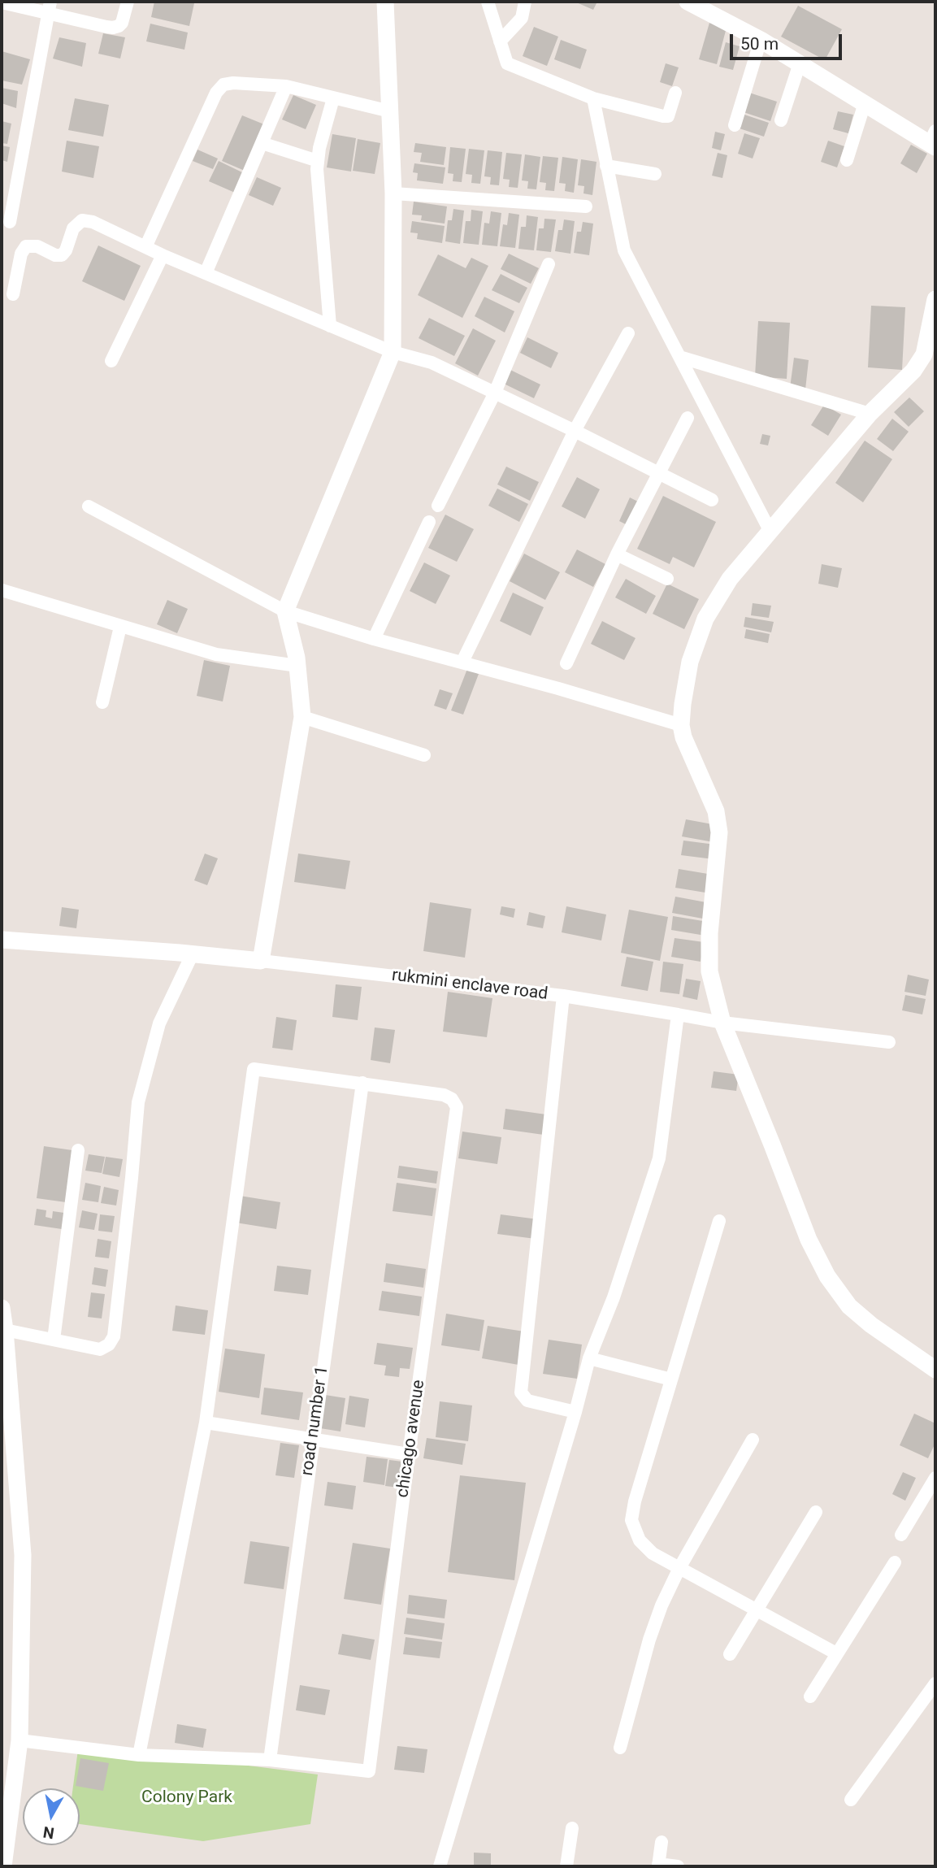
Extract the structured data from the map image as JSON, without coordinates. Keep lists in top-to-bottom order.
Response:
{
  "streets": {
    "street": ["rukmini enclave road", "road number 1", "chicago avenue"]
  },
  "crossings": [
    ["road number 1", "chicago avenue"]
  ],
  "parks": ["Colony Park"],
  "scale_bar": "50 m",
  "north": "bottom"
}
